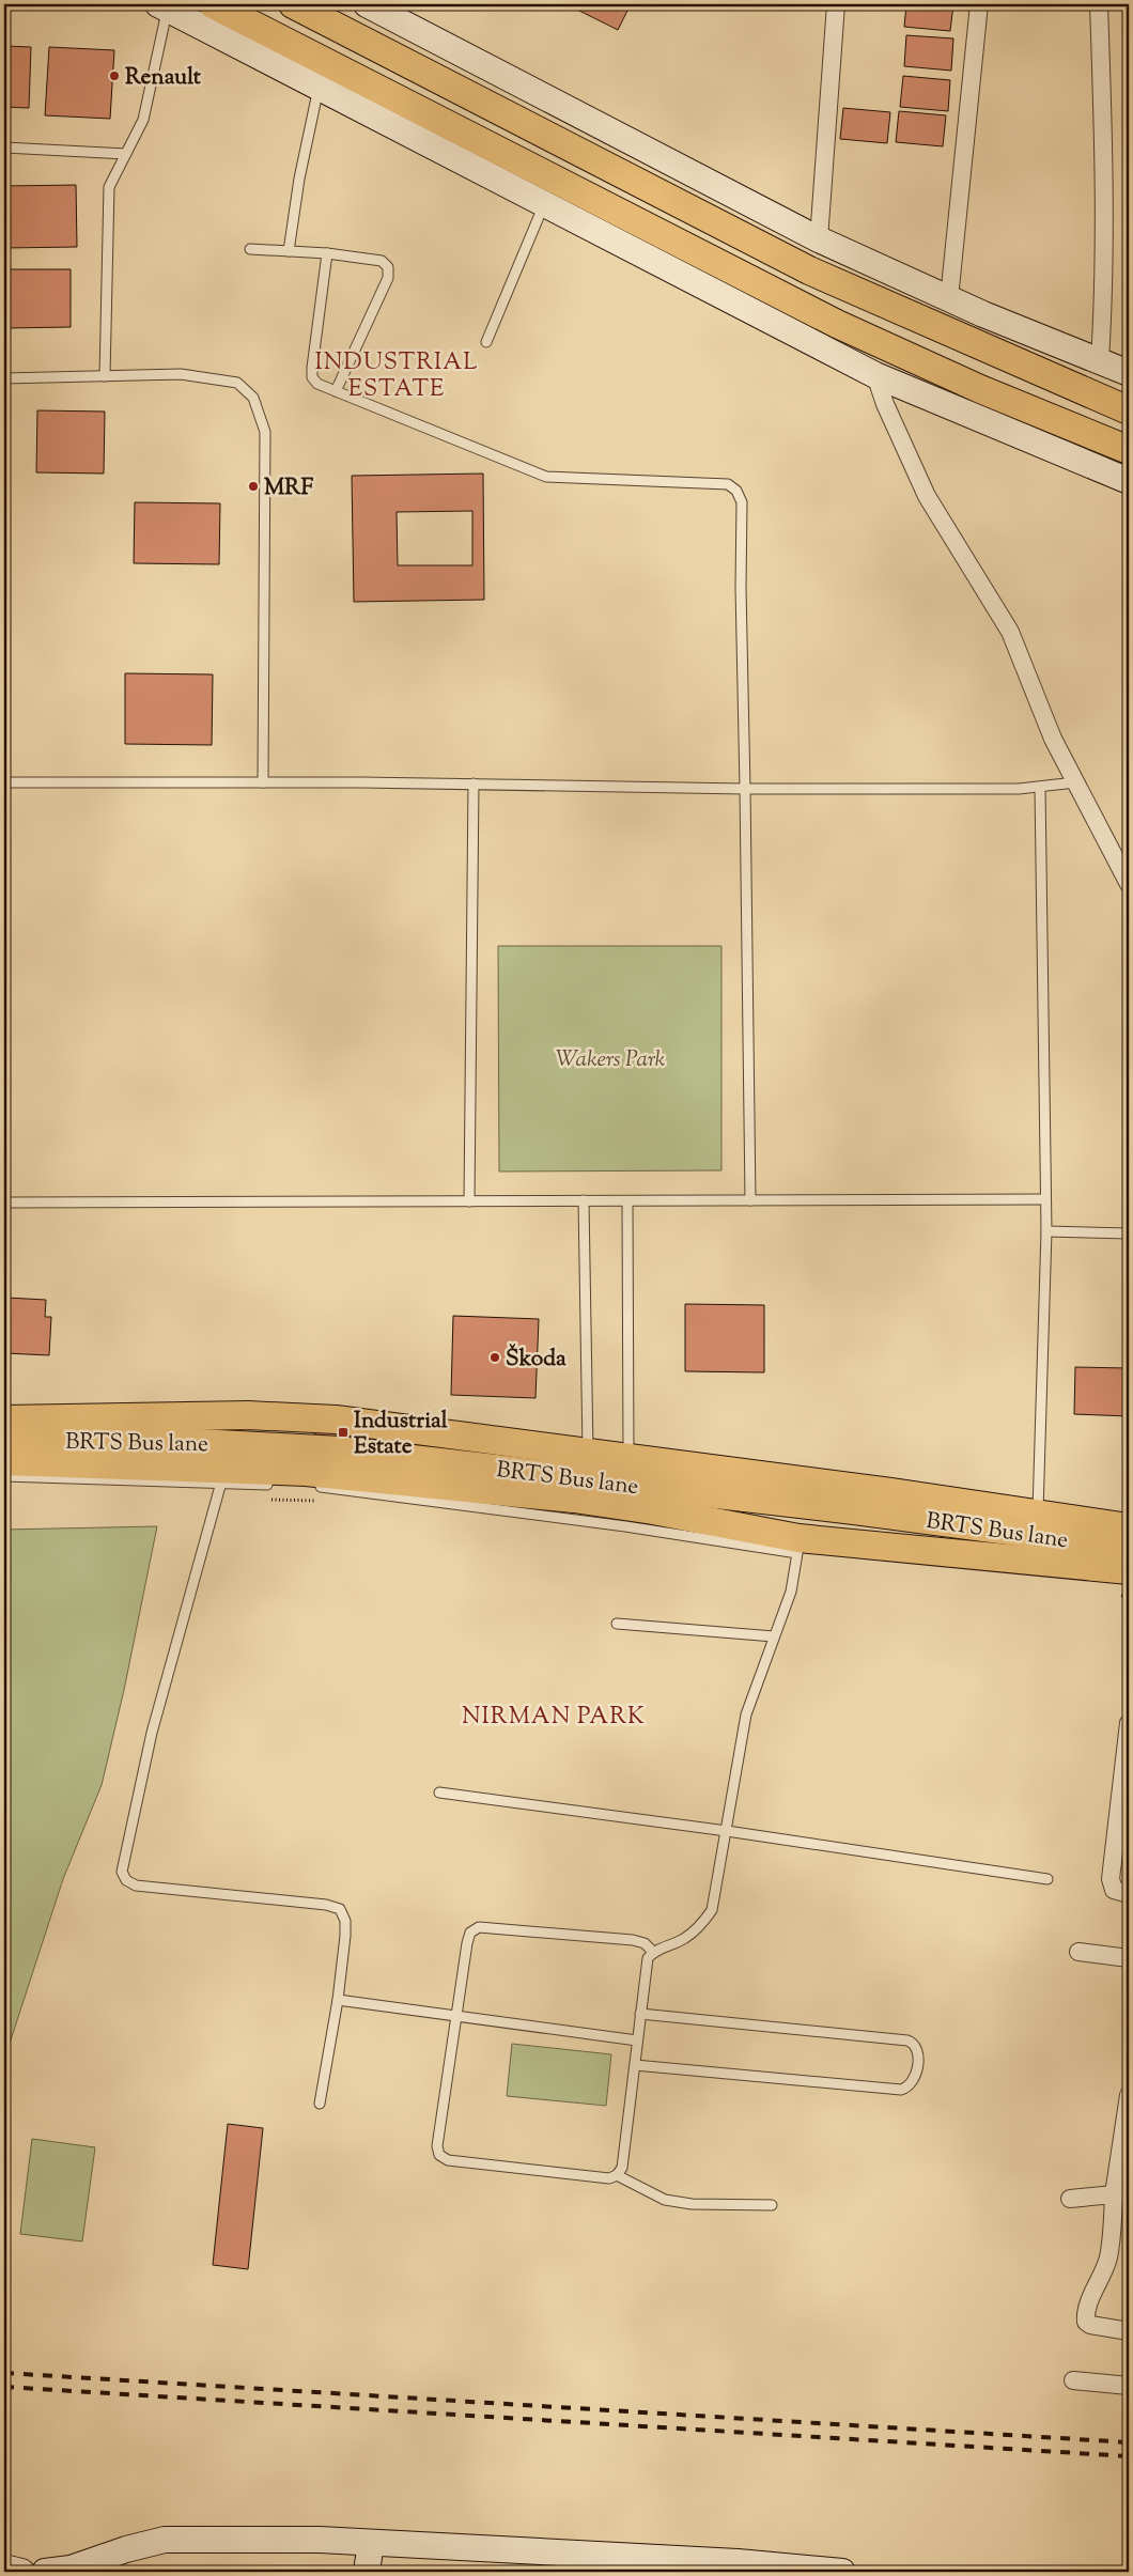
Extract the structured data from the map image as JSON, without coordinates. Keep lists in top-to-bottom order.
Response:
{
  "streets": {
    "main road": ["BRTS Bus lane"]
  },
  "districts": ["INDUSTRIAL ESTATE", "NIRMAN PARK"],
  "parks": ["Wakers Park"],
  "places": {
    "other": ["Renault", "MRF", "Škoda"],
    "transit": ["Industrial Estate"]
  }
}
